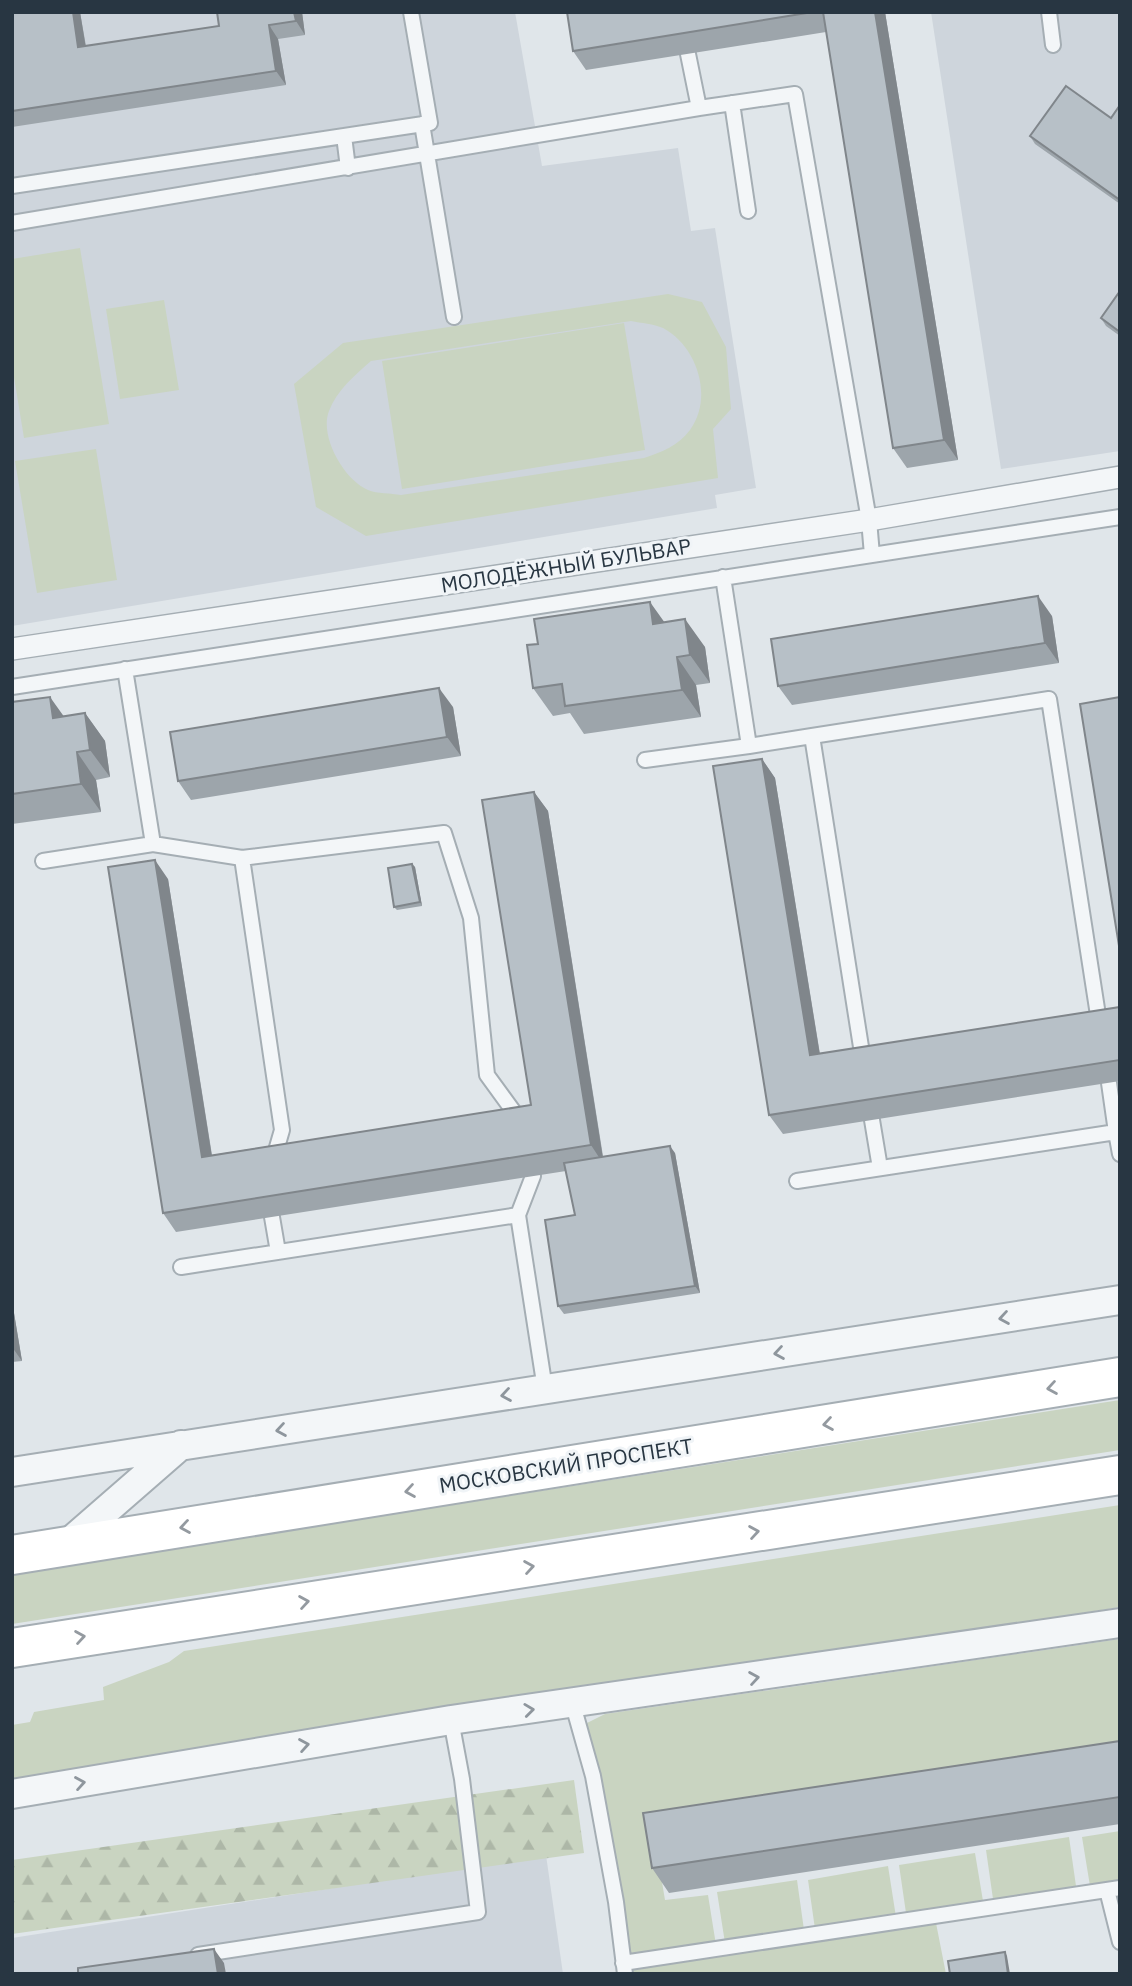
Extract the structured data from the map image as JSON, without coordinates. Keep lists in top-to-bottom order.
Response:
{
  "streets": {
    "main road": ["МОСКОВСКИЙ ПРОСПЕКТ"],
    "street": ["МОЛОДЁЖНЫЙ БУЛЬВАР"]
  }
}
